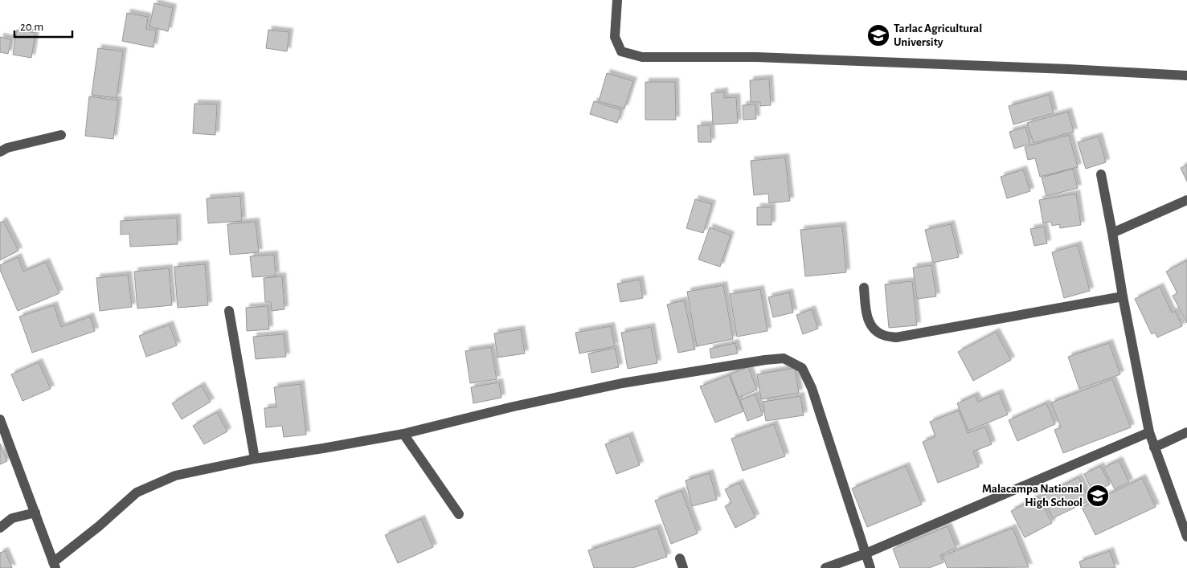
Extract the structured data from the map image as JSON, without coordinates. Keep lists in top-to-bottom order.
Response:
{
  "places": {
    "school or university": ["Tarlac Agricultural University", "Malacampa National High School"]
  },
  "scale_bar": "20 m"
}
